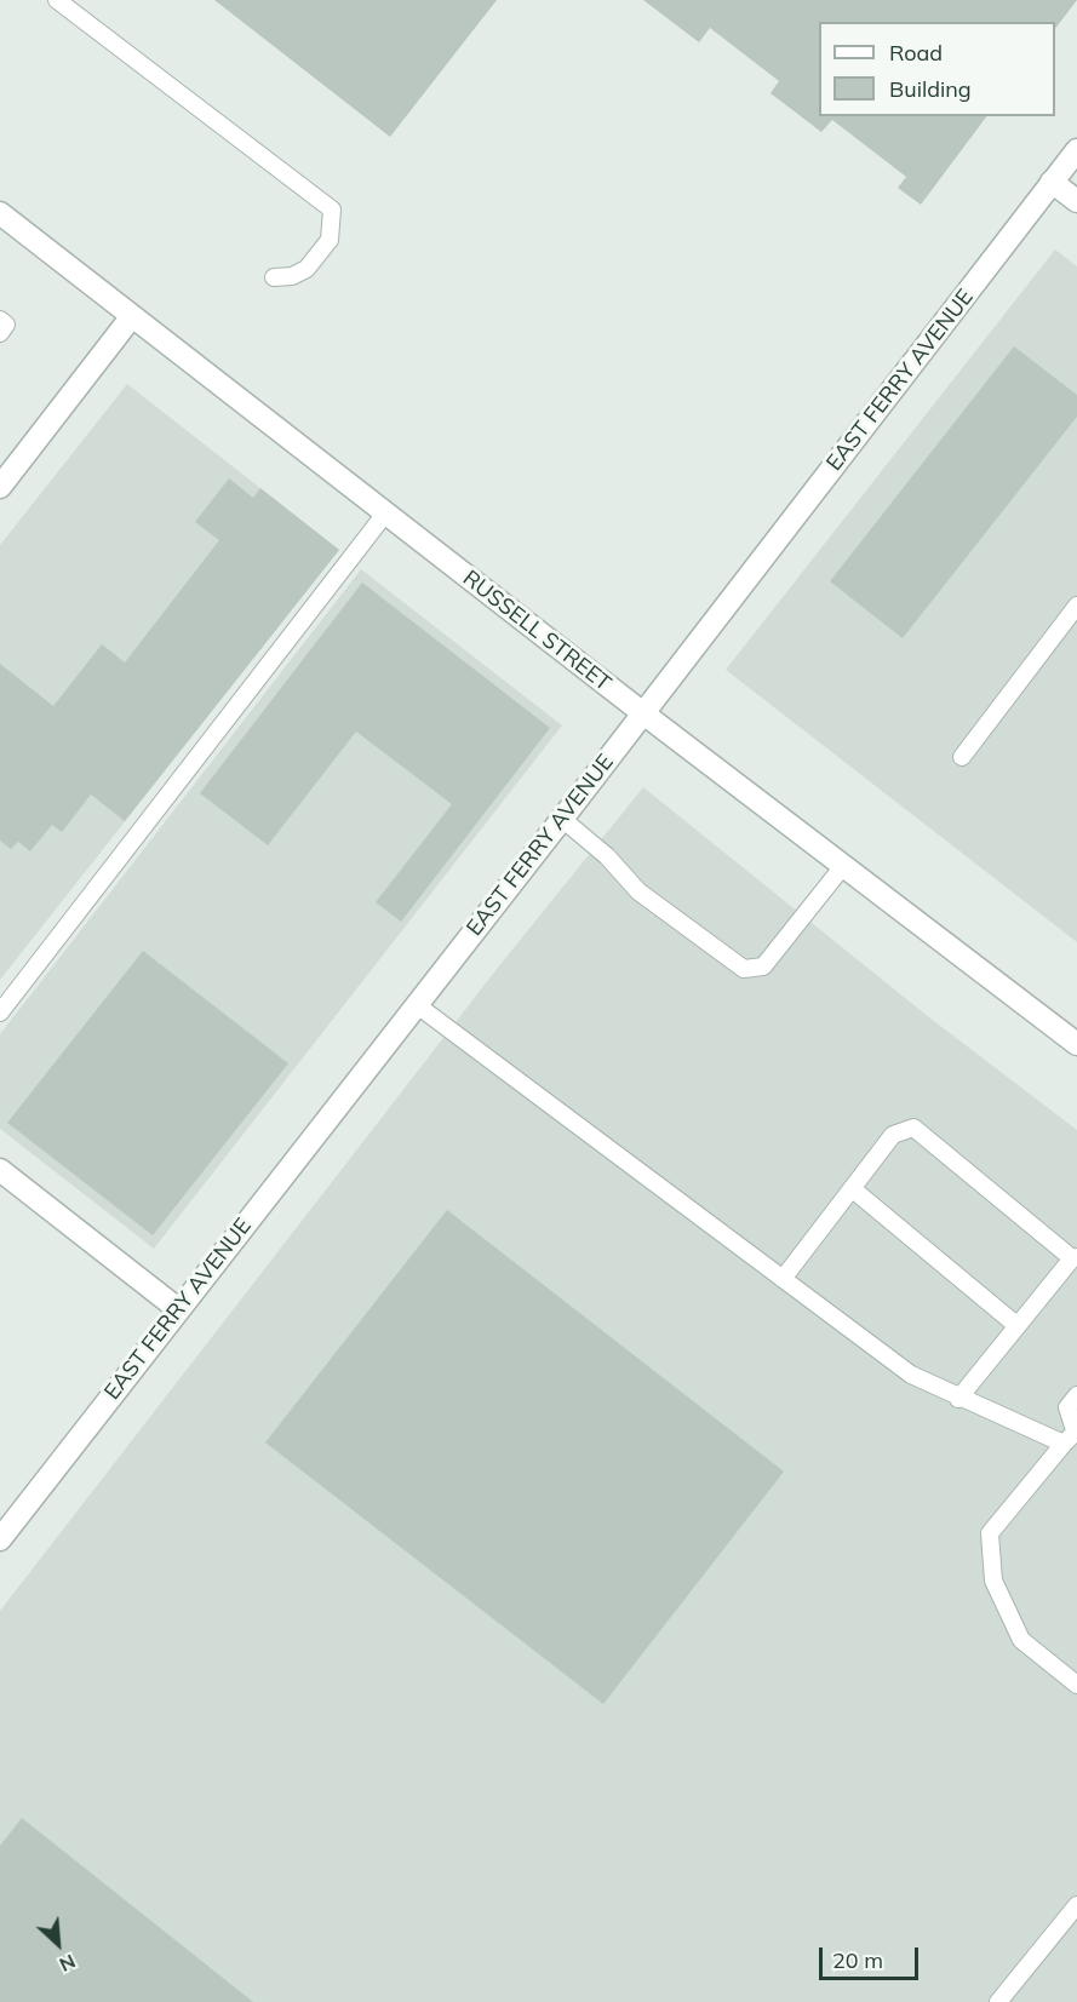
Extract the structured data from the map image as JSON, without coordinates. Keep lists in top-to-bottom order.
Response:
{
  "streets": {
    "street": ["EAST FERRY AVENUE", "RUSSELL STREET"]
  },
  "crossings": [
    ["EAST FERRY AVENUE", "RUSSELL STREET"]
  ],
  "legend": ["Road", "Building"],
  "scale_bar": "20 m",
  "north": "bottom right"
}
